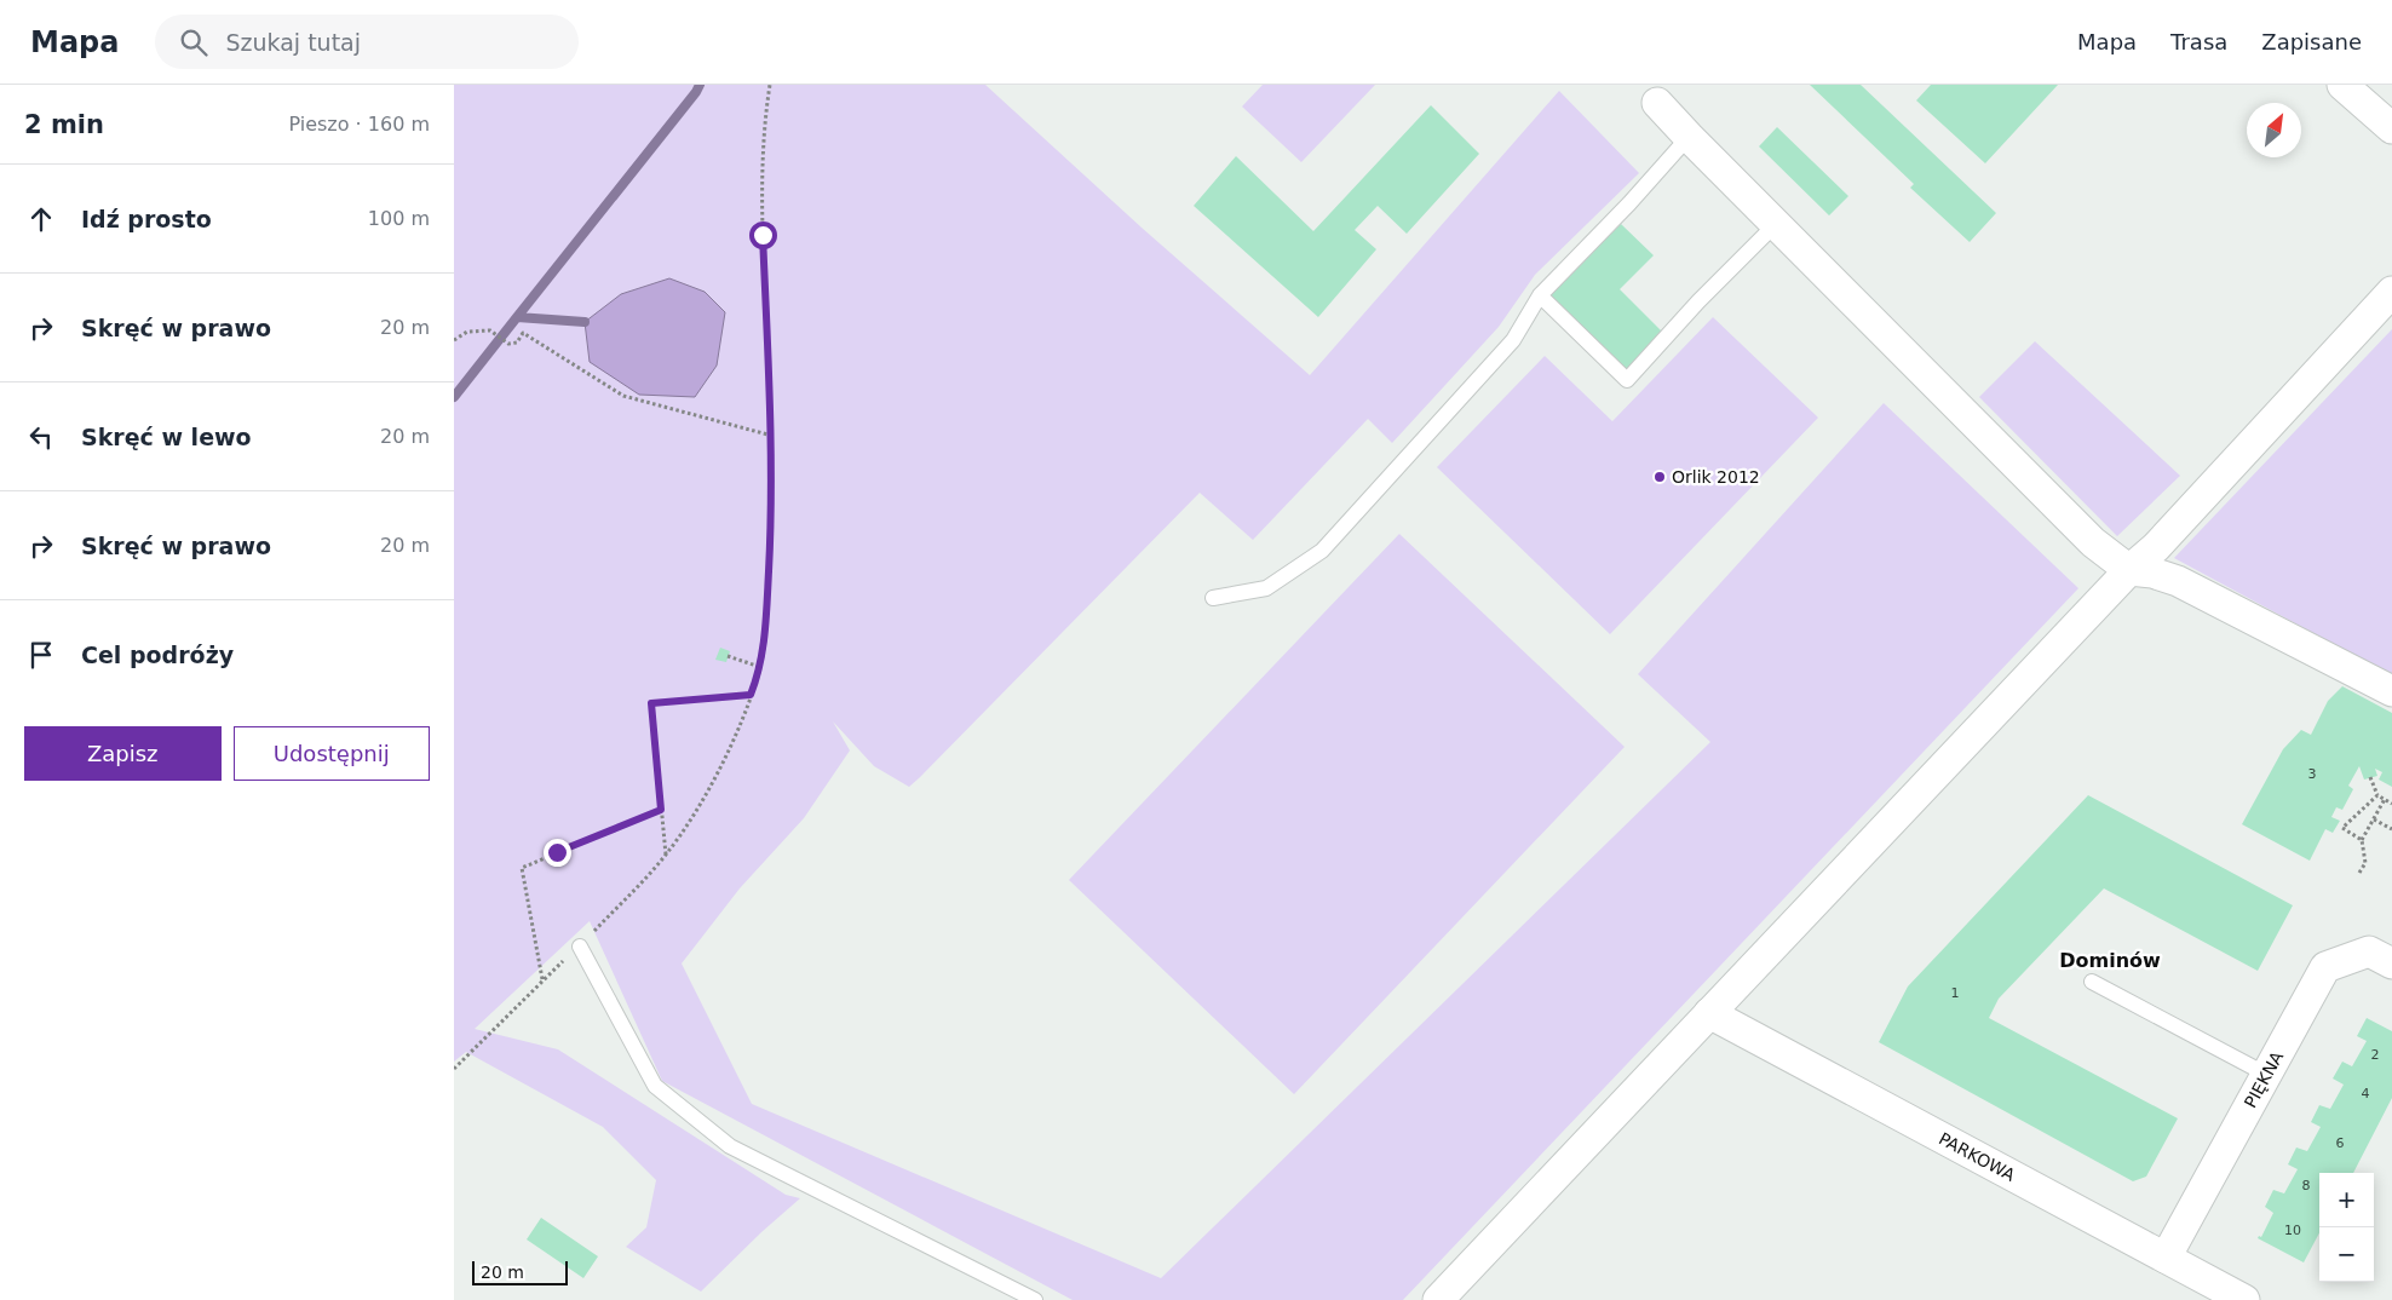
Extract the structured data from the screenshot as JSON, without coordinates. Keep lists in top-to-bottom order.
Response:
{
  "streets": {
    "street": ["PIĘKNA", "PARKOWA"]
  },
  "crossings": [
    ["PIĘKNA", "PARKOWA"]
  ],
  "districts": ["Dominów"],
  "places": ["Orlik 2012"],
  "house_numbers": [
    "3",
    "1",
    "2",
    "4",
    "6",
    "8",
    "10"
  ],
  "scale_bar": "20 m",
  "north": "top right",
  "page": {
    "header": "Mapa",
    "search": "Szukaj tutaj",
    "nav": ["Mapa", "Trasa", "Zapisane"],
    "heading": ["2 min", "Pieszo · 160 m"],
    "list": [
      ["Idź prosto", "100 m"],
      ["Skręć w prawo", "20 m"],
      ["Skręć w lewo", "20 m"],
      ["Skręć w prawo", "20 m"],
      "Cel podróży"
    ],
    "buttons": ["Zapisz", "Udostępnij"],
    "map_buttons": ["+", "−"],
    "scale": "20 m"
  }
}
